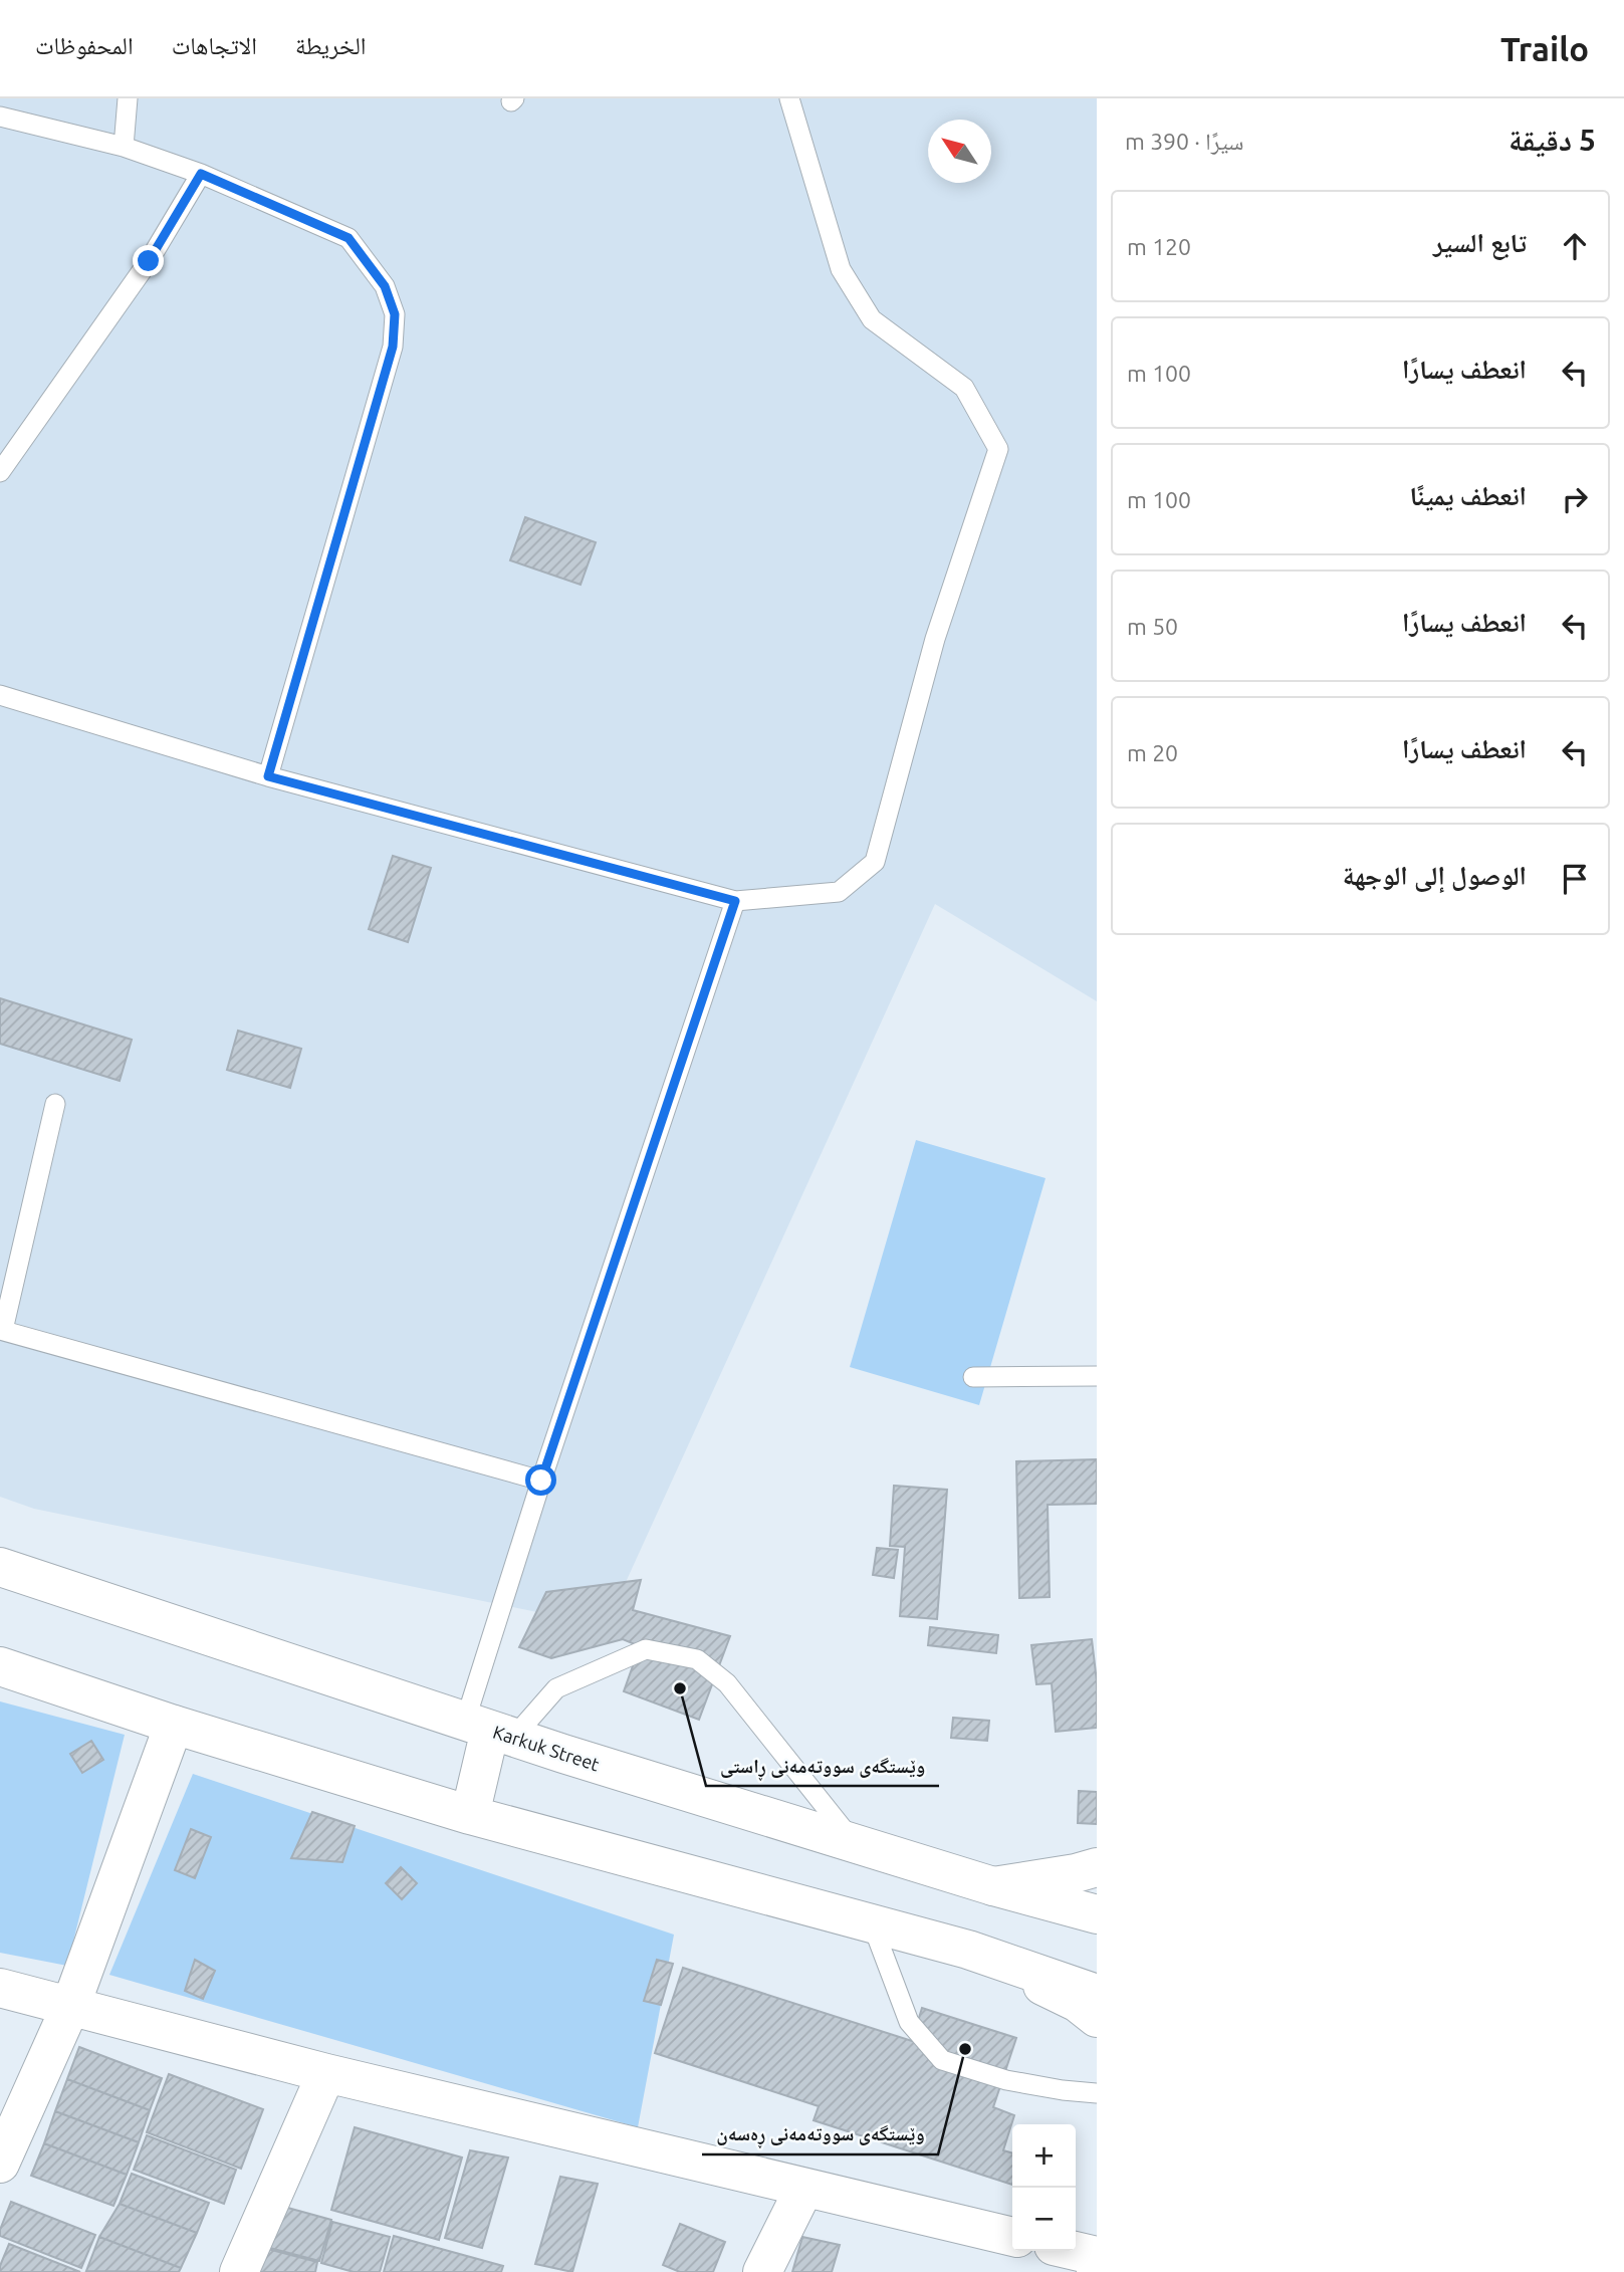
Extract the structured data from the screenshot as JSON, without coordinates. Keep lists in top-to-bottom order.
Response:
{
  "streets": {
    "main road": ["Karkuk Street"]
  },
  "places": ["وێستگەی سووتەمەنی ڕاستی", "وێستگەی سووتەمەنی ڕەسەن"],
  "north": "top left",
  "page": {
    "header": "Trailo",
    "nav": ["الخريطة", "الاتجاهات", "المحفوظات"],
    "heading": ["5 دقيقة", "سيرًا · 390 m"],
    "list": [
      ["تابع السير", "120 m"],
      ["انعطف يسارًا", "100 m"],
      ["انعطف يمينًا", "100 m"],
      ["انعطف يسارًا", "50 m"],
      ["انعطف يسارًا", "20 m"],
      "الوصول إلى الوجهة"
    ],
    "map_buttons": ["+", "−"]
  }
}
